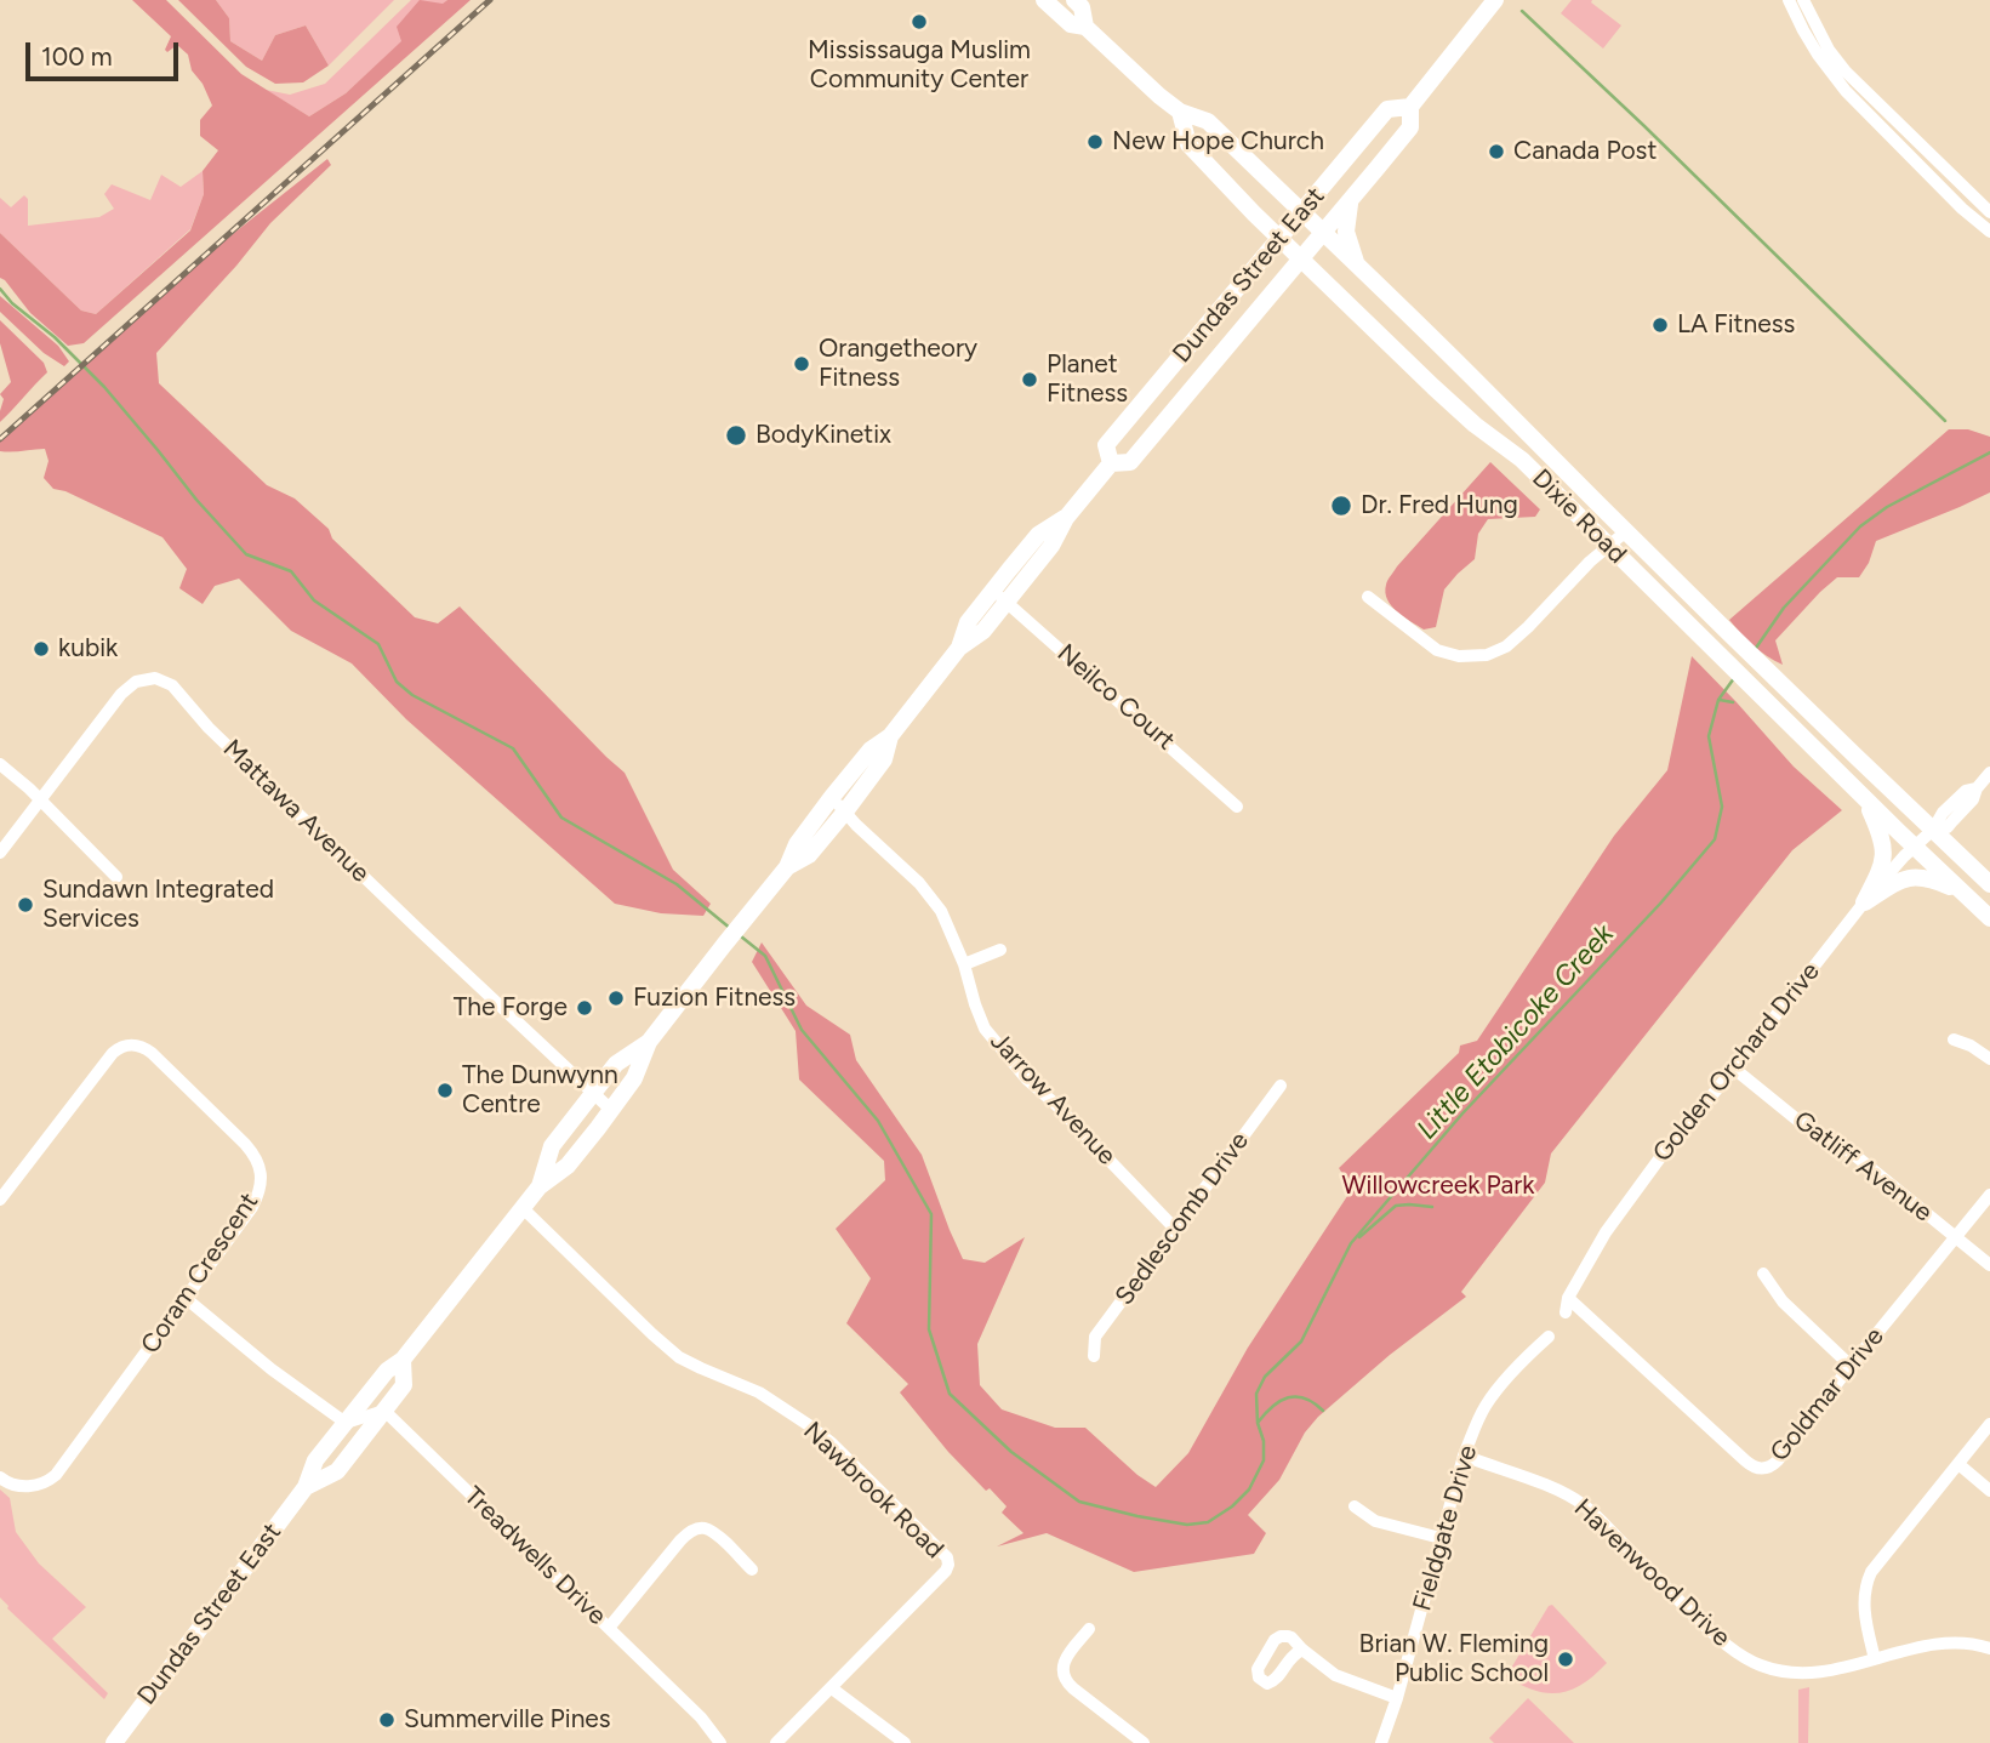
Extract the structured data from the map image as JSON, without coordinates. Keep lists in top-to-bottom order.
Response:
{
  "streets": {
    "main road": ["Dundas Street East", "Dixie Road"],
    "street": [
      "Neilco Court",
      "Mattawa Avenue",
      "Golden Orchard Drive",
      "Jarrow Avenue",
      "Gatliff Avenue",
      "Sedlescomb Drive",
      "Coram Crescent",
      "Goldmar Drive",
      "Nawbrook Road",
      "Fieldgate Drive",
      "Treadwells Drive",
      "Havenwood Drive"
    ]
  },
  "crossings": [
    ["Dundas Street East", "Dixie Road"],
    ["Dundas Street East", "Neilco Court"],
    ["Dundas Street East", "Mattawa Avenue"],
    ["Dundas Street East", "Jarrow Avenue"],
    ["Dundas Street East", "Nawbrook Road"],
    ["Dundas Street East", "Treadwells Drive"],
    ["Dixie Road", "Golden Orchard Drive"],
    ["Golden Orchard Drive", "Gatliff Avenue"],
    ["Golden Orchard Drive", "Goldmar Drive"],
    ["Jarrow Avenue", "Sedlescomb Drive"],
    ["Gatliff Avenue", "Goldmar Drive"],
    ["Fieldgate Drive", "Havenwood Drive"]
  ],
  "water": ["Little Etobicoke Creek"],
  "parks": ["Willowcreek Park"],
  "places": [
    "Mississauga Muslim Community Center",
    "New Hope Church",
    "Canada Post",
    "LA Fitness",
    "Orangetheory Fitness",
    "Planet Fitness",
    "BodyKinetix",
    "Dr. Fred Hung",
    "kubik",
    "Sundawn Integrated Services",
    "Fuzion Fitness",
    "The Forge",
    "The Dunwynn Centre",
    "Brian W. Fleming Public School",
    "Summerville Pines"
  ],
  "scale_bar": "100 m"
}
